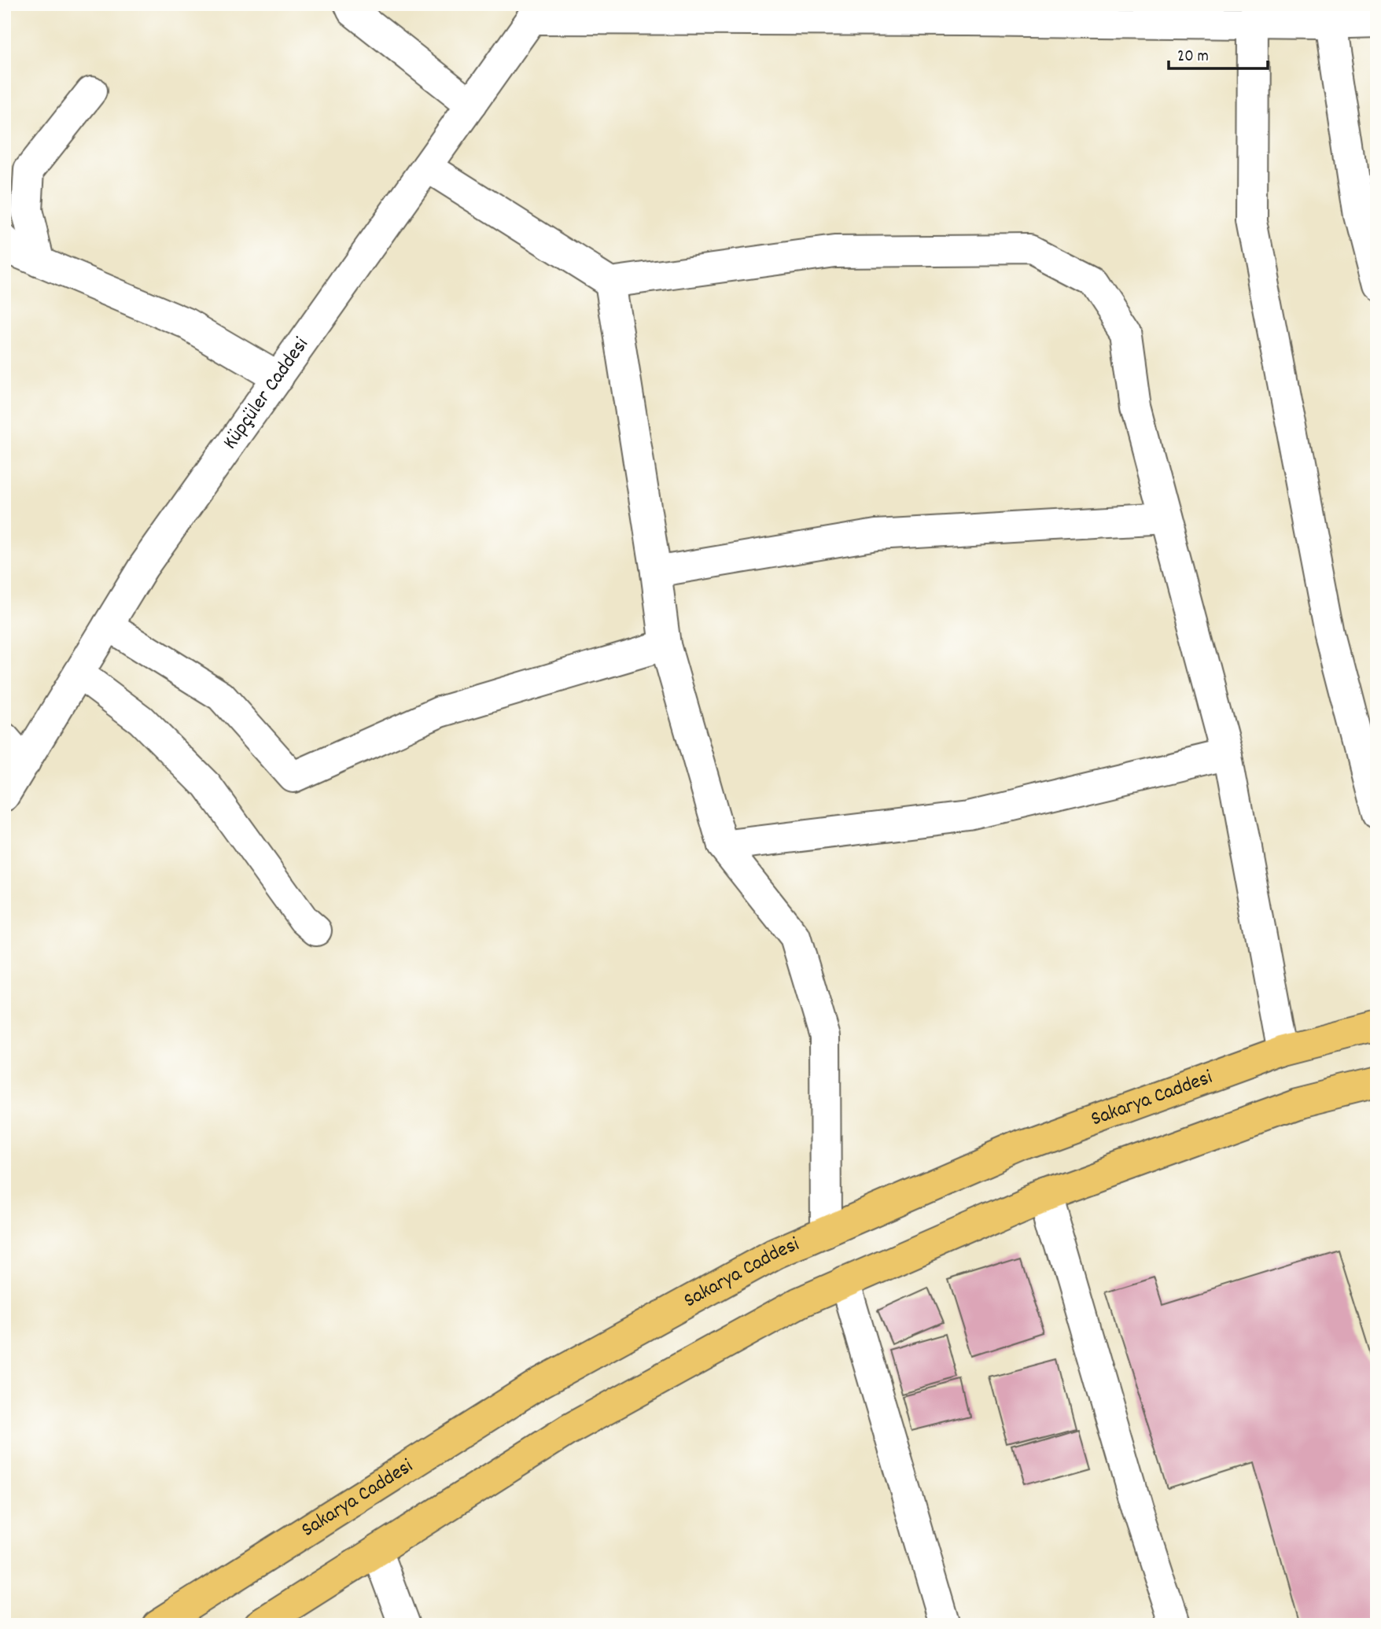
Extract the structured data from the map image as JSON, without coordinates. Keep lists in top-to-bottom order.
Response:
{
  "streets": {
    "main road": ["Sakarya Caddesi"],
    "street": ["Küpçüler Caddesi"]
  },
  "scale_bar": "20 m"
}
